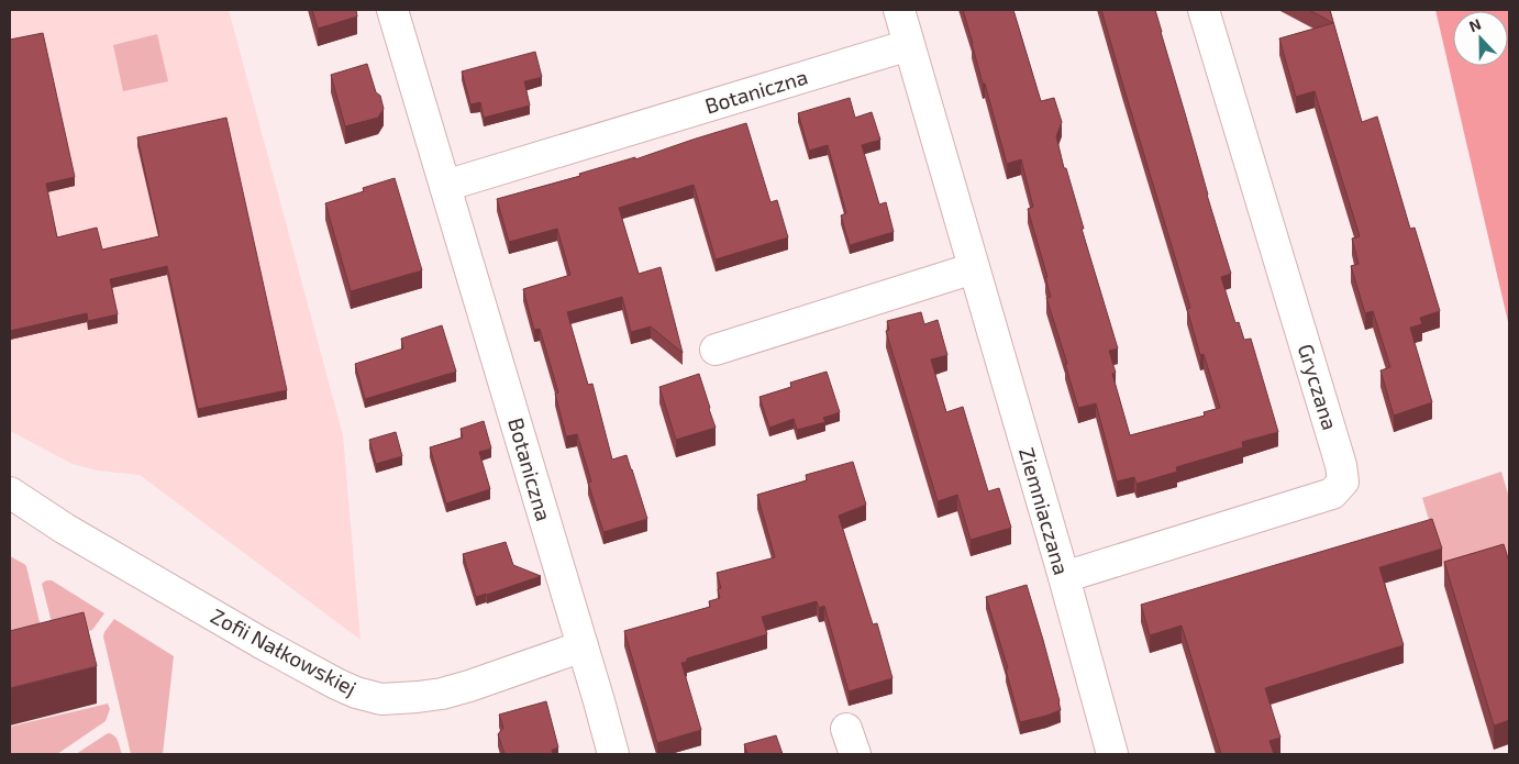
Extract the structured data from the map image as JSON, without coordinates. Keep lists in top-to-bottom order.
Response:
{
  "streets": {
    "street": [
      "Botaniczna",
      "Gryczana",
      "Ziemniaczana",
      "Zofii Nałkowskiej"
    ]
  },
  "crossings": [
    ["Botaniczna", "Ziemniaczana"],
    ["Botaniczna", "Zofii Nałkowskiej"],
    ["Gryczana", "Ziemniaczana"]
  ],
  "north": "top"
}
